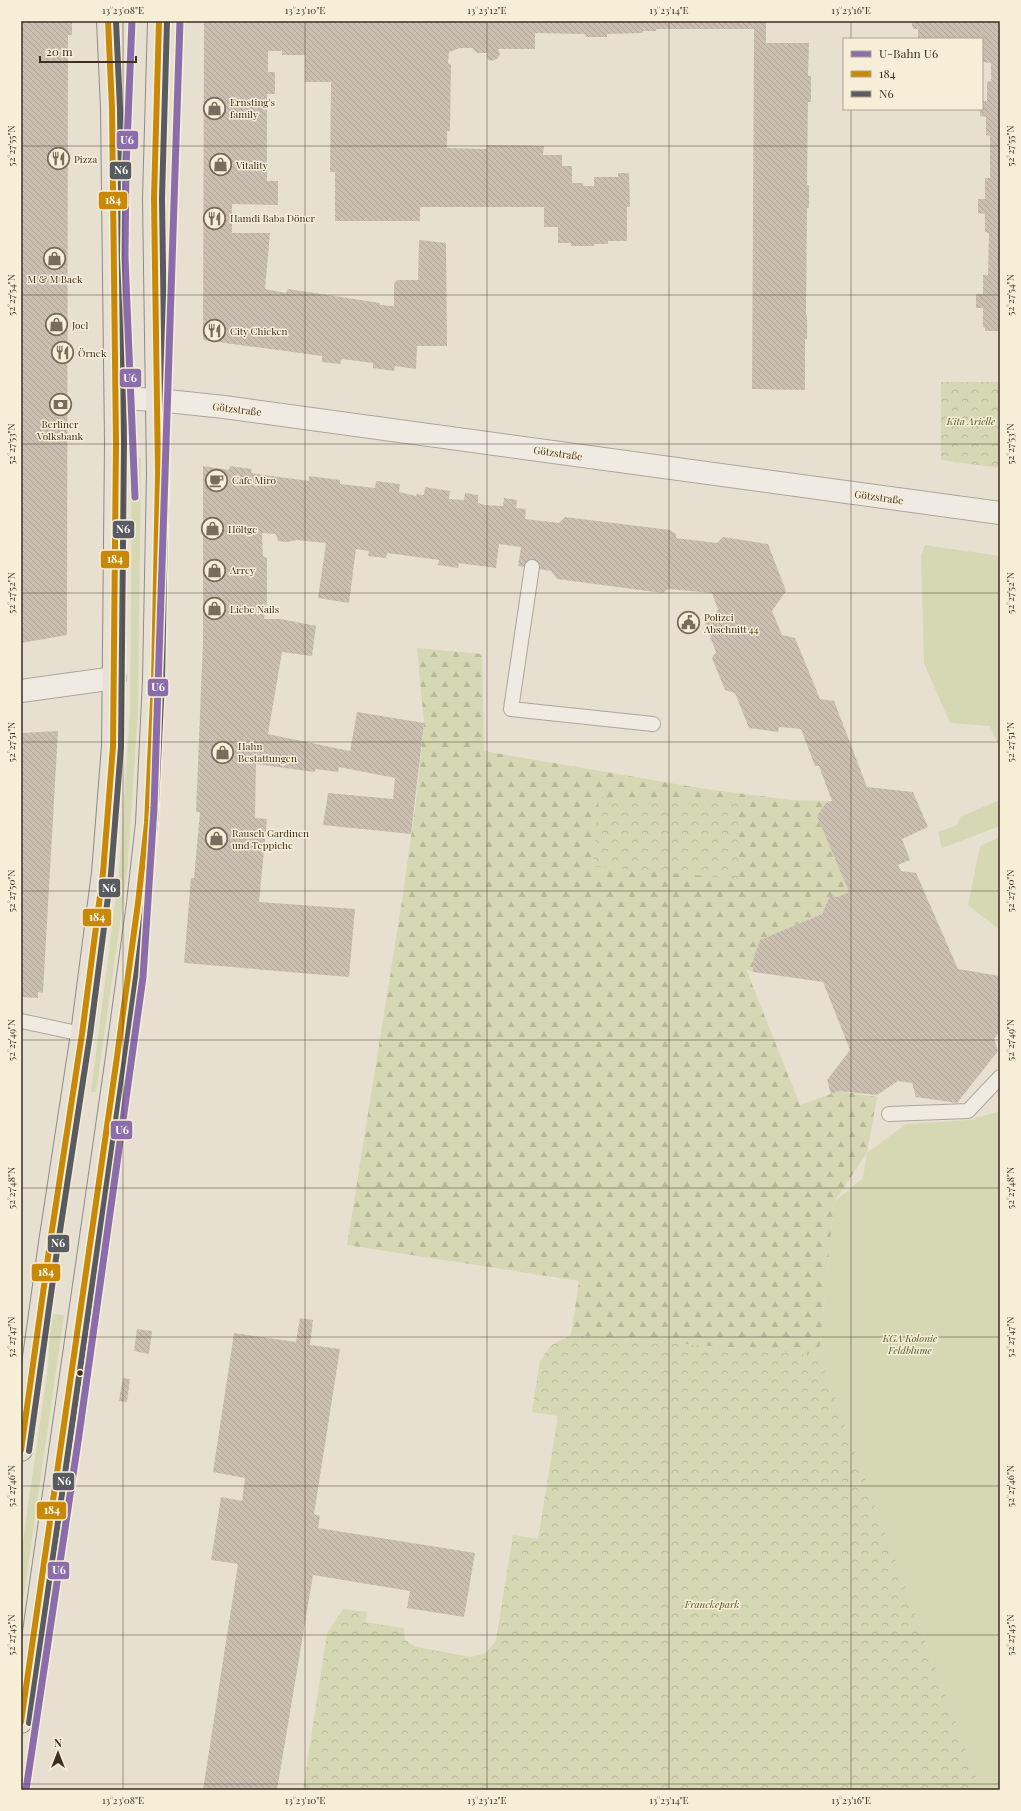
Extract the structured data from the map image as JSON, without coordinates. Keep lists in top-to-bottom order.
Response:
{
  "streets": {
    "street": ["Götzstraße"]
  },
  "parks": ["Kita Arielle", "KGA Kolonie Feldblume", "Franckepark"],
  "places": {
    "shop": [
      "Ernsting's family",
      "Vitality",
      "M & M Back",
      "Joel",
      "Höltge",
      "Arrey",
      "Liebe Nails",
      "Hahn Bestattungen",
      "Rausch Gardinen und Teppiche"
    ],
    "restaurant": [
      "Pizza",
      "Hamdi Baba Döner",
      "City Chicken",
      "Örnek"
    ],
    "bank": ["Berliner Volksbank"],
    "cafe": ["Cafe Miro"],
    "public building": ["Polizei Abschnitt 44"]
  },
  "lines": ["metro line U6", "transit line 184", "transit line N6"],
  "legend": ["U-Bahn U6", "184", "N6"],
  "scale_bar": "20 m",
  "north": "top",
  "coordinates": [
    "13°23'08\"E",
    "13°23'10\"E",
    "13°23'12\"E",
    "13°23'14\"E",
    "13°23'16\"E",
    "52°27'55\"N",
    "52°27'54\"N",
    "52°27'53\"N",
    "52°27'52\"N",
    "52°27'51\"N",
    "52°27'50\"N",
    "52°27'49\"N",
    "52°27'48\"N",
    "52°27'47\"N",
    "52°27'46\"N",
    "52°27'45\"N"
  ]
}
